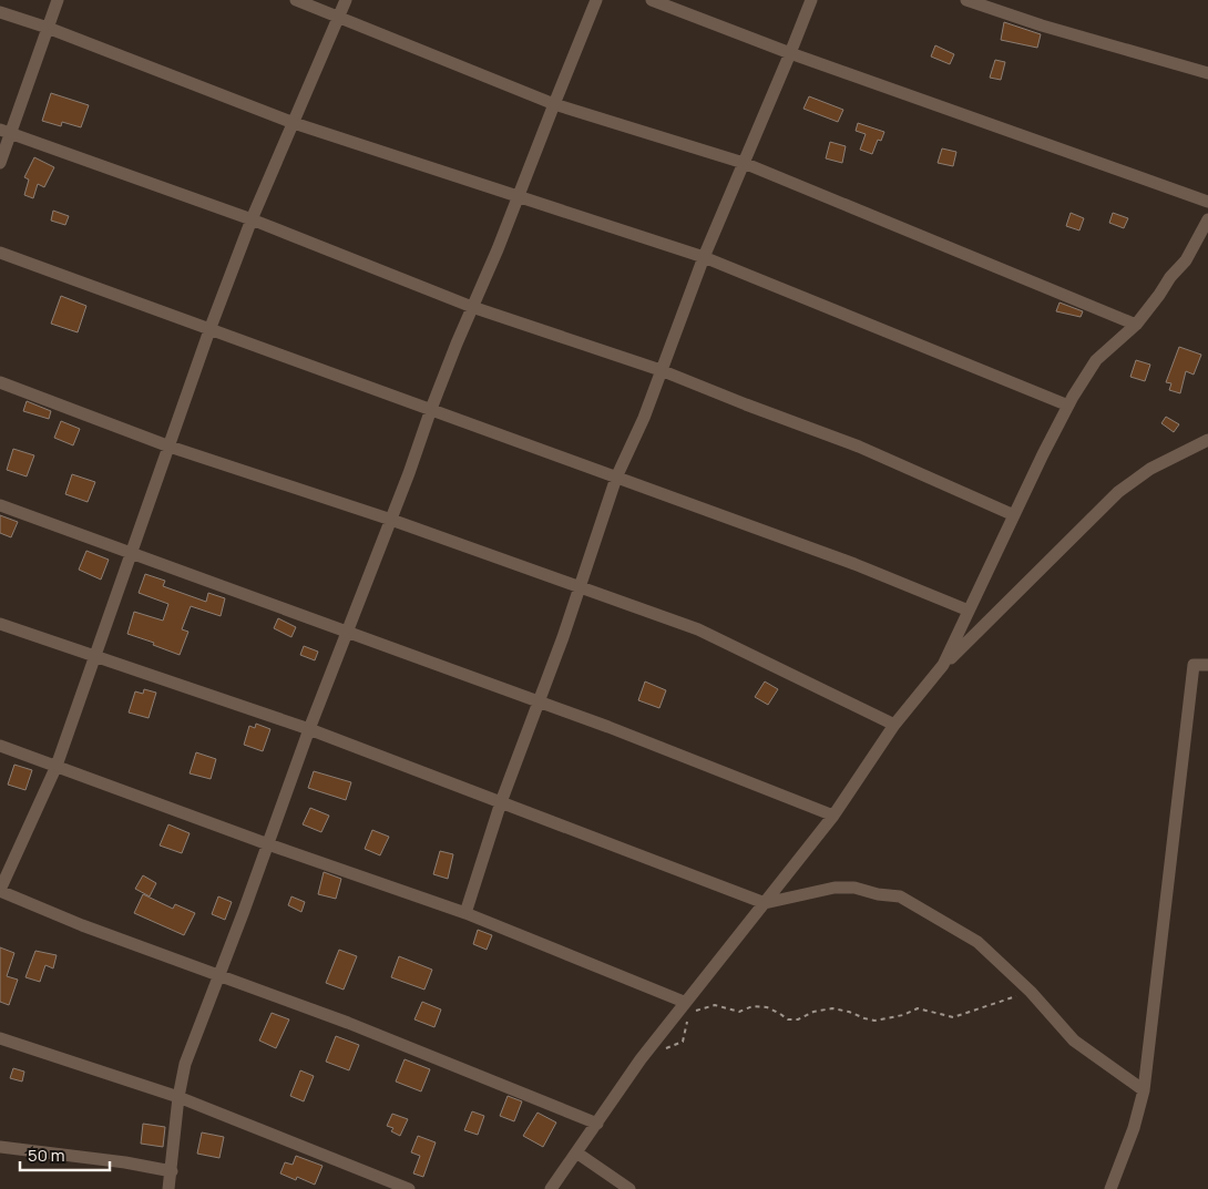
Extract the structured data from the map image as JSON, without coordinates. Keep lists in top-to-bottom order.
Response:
{
  "scale_bar": "50 m"
}
